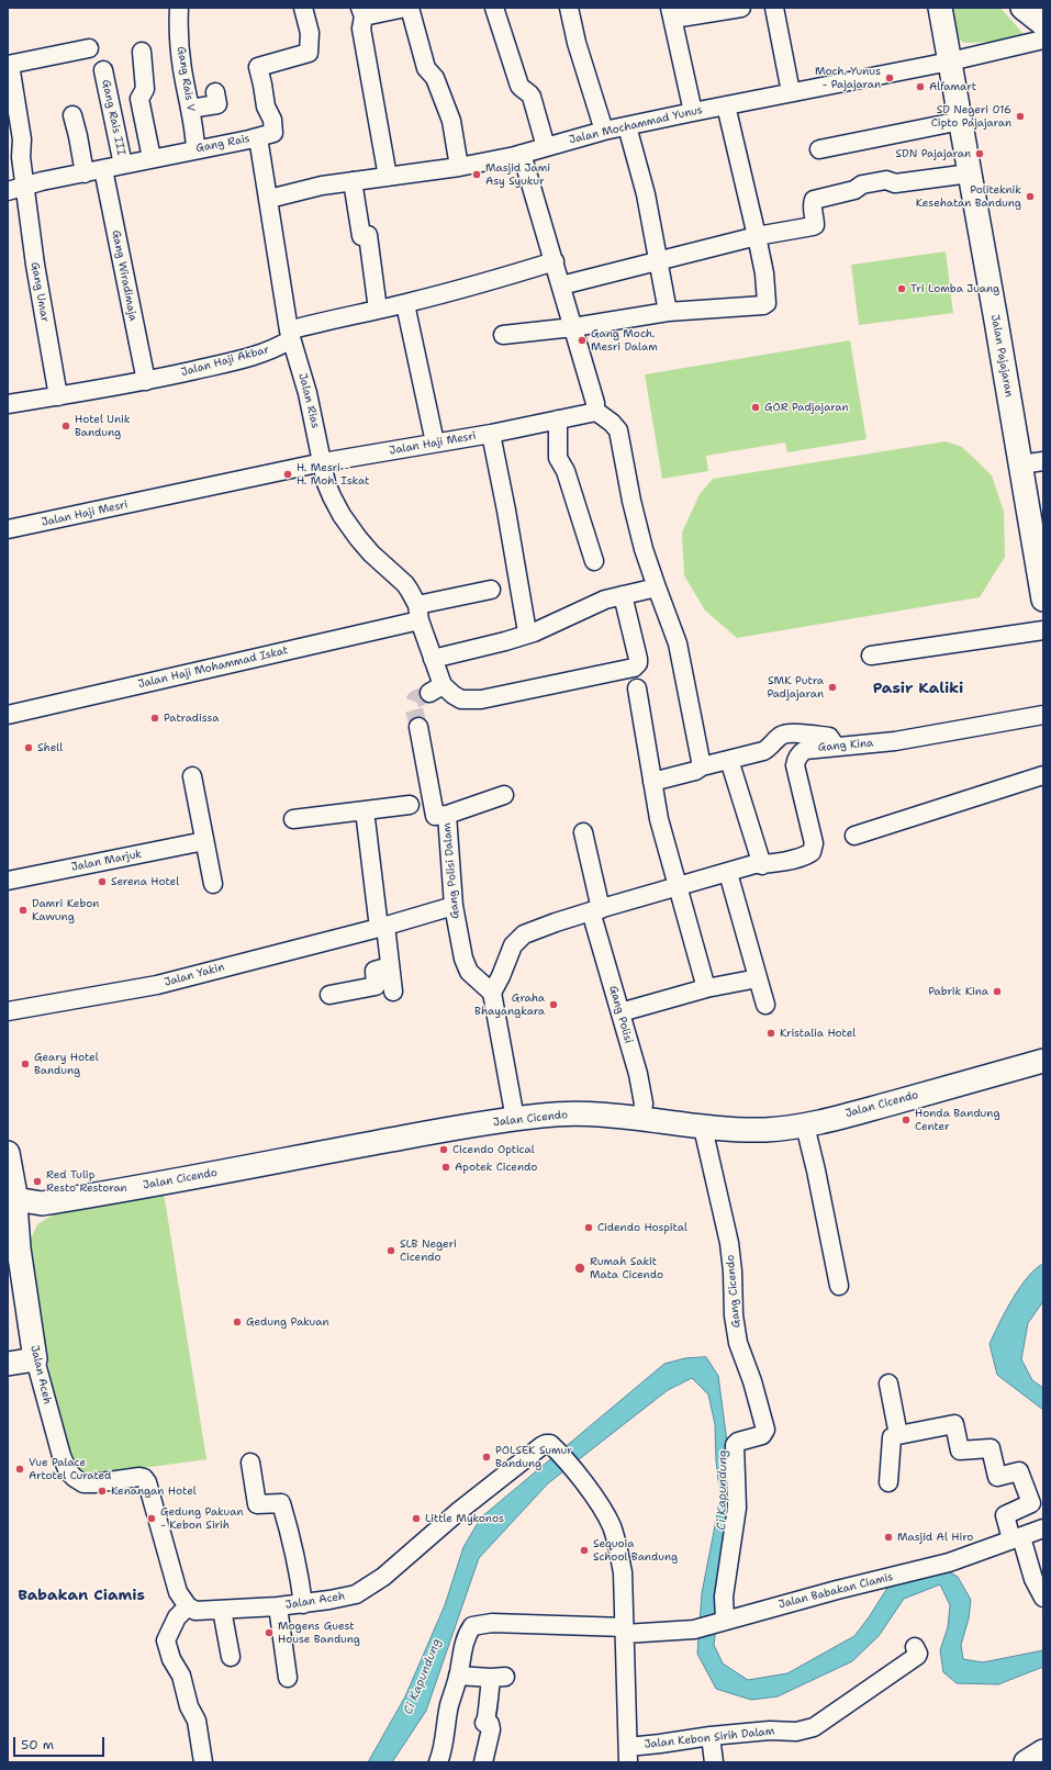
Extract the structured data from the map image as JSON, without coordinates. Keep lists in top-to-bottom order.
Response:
{
  "streets": {
    "main road": ["Jalan Pajajaran", "Jalan Cicendo", "Jalan Aceh"],
    "street": [
      "Gang Rais V",
      "Gang Rais III",
      "Jalan Mochammad Yunus",
      "Gang Rais",
      "Gang Wiradimaja",
      "Gang Umar",
      "Jalan Haji Akbar",
      "Jalan Rias",
      "Jalan Haji Mesri",
      "Jalan Haji Mohammad Iskat",
      "Gang Kina",
      "Jalan Marjuk",
      "Gang Polisi Dalam",
      "Jalan Yakin",
      "Gang Polisi",
      "Gang Cicendo",
      "Jalan Babakan Ciamis",
      "Jalan Kebon Sirih Dalam"
    ]
  },
  "crossings": [
    ["Gang Rais V", "Gang Rais"],
    ["Gang Rais III", "Gang Rais"],
    ["Jalan Mochammad Yunus", "Jalan Pajajaran"],
    ["Gang Rais", "Gang Wiradimaja"],
    ["Gang Rais", "Gang Umar"],
    ["Gang Wiradimaja", "Jalan Haji Akbar"],
    ["Gang Umar", "Jalan Haji Akbar"],
    ["Jalan Haji Akbar", "Jalan Rias"],
    ["Jalan Rias", "Jalan Haji Mesri"],
    ["Jalan Rias", "Jalan Haji Mohammad Iskat"],
    ["Gang Polisi Dalam", "Jalan Yakin"],
    ["Gang Polisi", "Jalan Cicendo"],
    ["Jalan Cicendo", "Gang Cicendo"],
    ["Jalan Cicendo", "Jalan Aceh"],
    ["Gang Cicendo", "Jalan Babakan Ciamis"],
    ["Jalan Aceh", "Jalan Babakan Ciamis"],
    ["Jalan Aceh", "Jalan Kebon Sirih Dalam"]
  ],
  "districts": ["Pasir Kaliki", "Babakan Ciamis"],
  "water": ["Ci Kapundung"],
  "places": [
    "Moch. Yunus - Pajajaran",
    "Alfamart",
    "SD Negeri 016 Cipto Pajajaran",
    "SDN Pajajaran",
    "Masjid Jami Asy Syukur",
    "Politeknik Kesehatan Bandung",
    "Tri Lomba Juang",
    "Gang Moch. Mesri Dalam",
    "GOR Padjajaran",
    "Hotel Unik Bandung",
    "H. Mesri - H. Moh. Iskat",
    "SMK Putra Padjajaran",
    "Patradissa",
    "Shell",
    "Serena Hotel",
    "Damri Kebon Kawung",
    "Pabrik Kina",
    "Graha Bhayangkara",
    "Kristalia Hotel",
    "Geary Hotel Bandung",
    "Honda Bandung Center",
    "Cicendo Optical",
    "Apotek Cicendo",
    "Red Tulip Resto Restoran",
    "Cidendo Hospital",
    "SLB Negeri Cicendo",
    "Rumah Sakit Mata Cicendo",
    "Gedung Pakuan",
    "POLSEK Sumur Bandung",
    "Vue Palace Artotel Curated",
    "Kenangan Hotel",
    "Gedung Pakuan - Kebon Sirih",
    "Little Mykonos",
    "Masjid Al Hiro",
    "Sequoia School Bandung",
    "Mogens Guest House Bandung"
  ],
  "scale_bar": "50 m"
}
